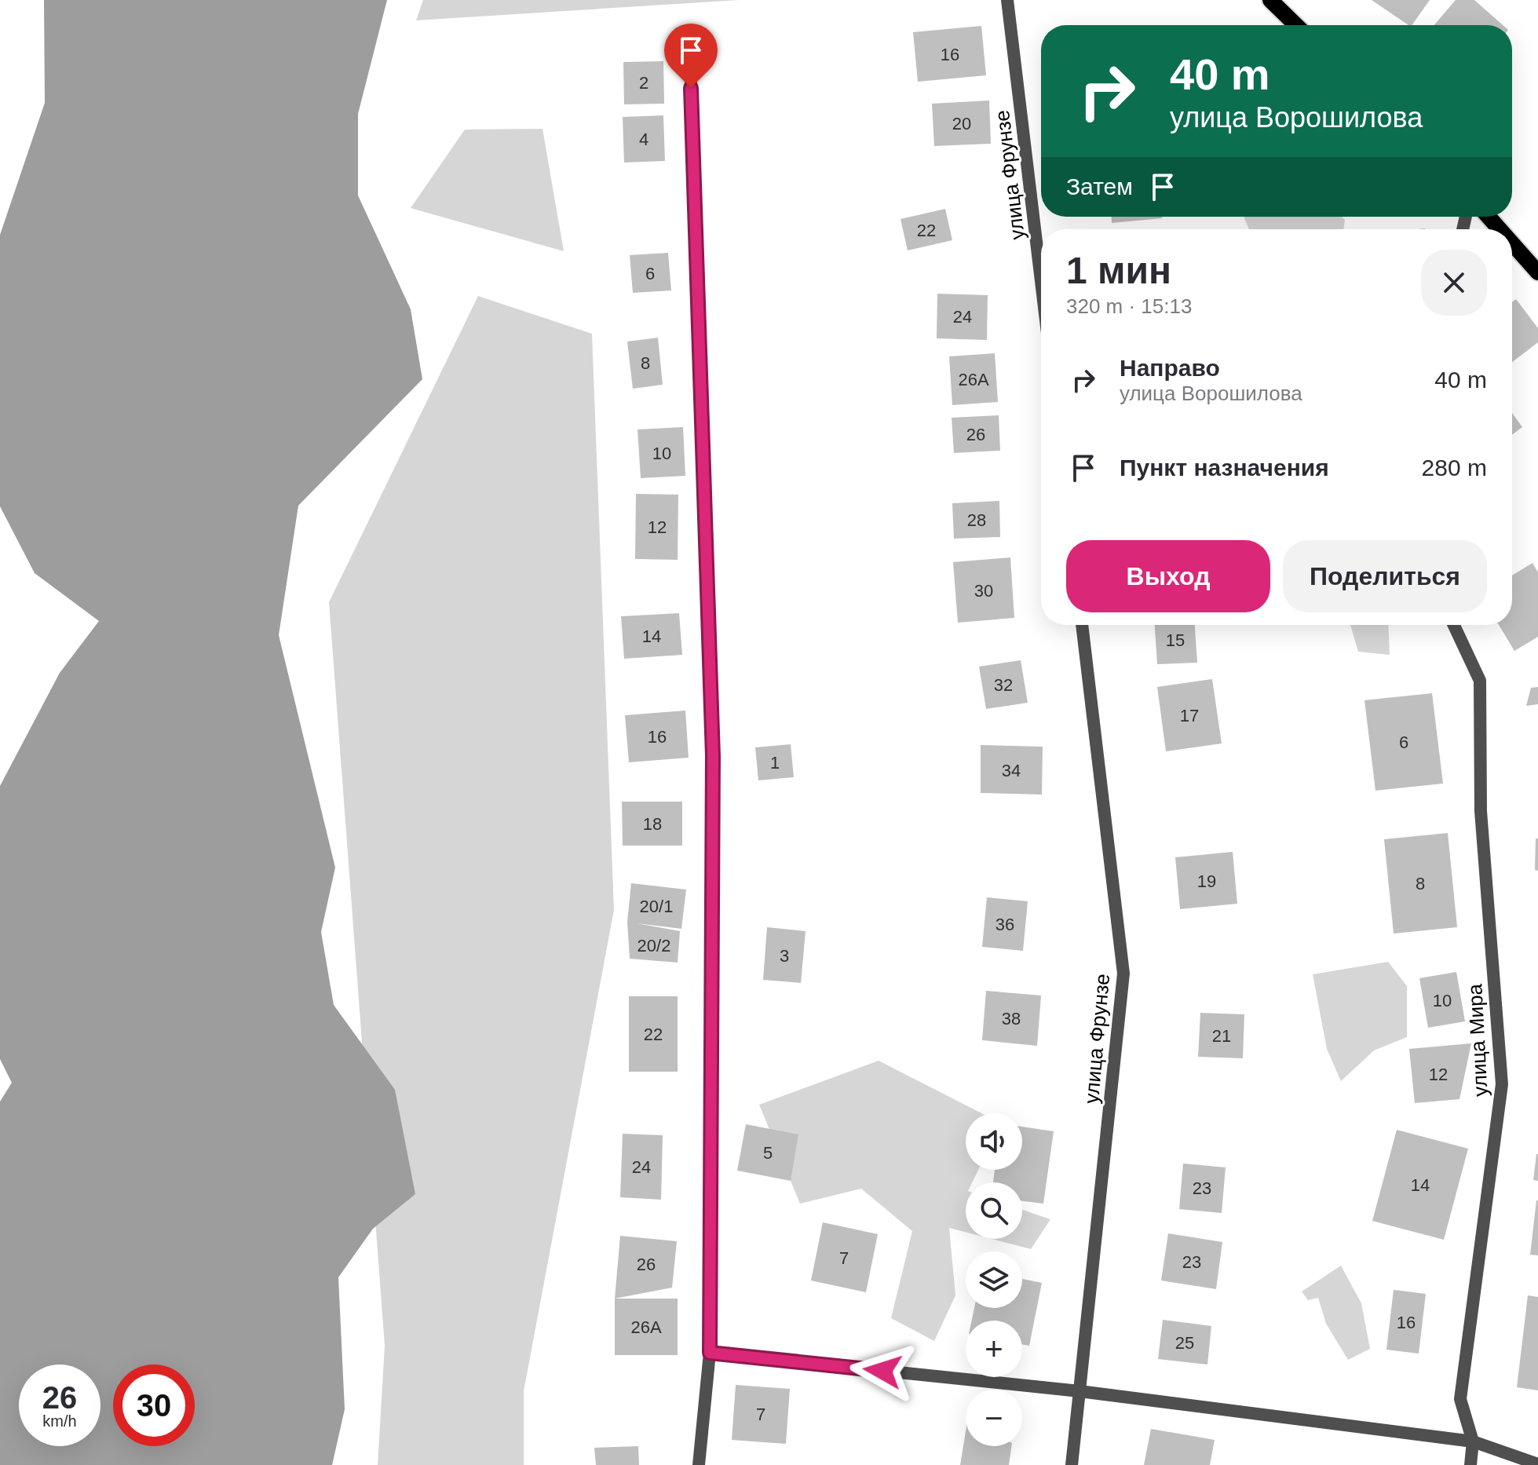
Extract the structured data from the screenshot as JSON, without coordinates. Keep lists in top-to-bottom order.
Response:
{
  "streets": {
    "street": ["улица Фрунзе", "улица Мира"]
  },
  "house_numbers": [
    "16",
    "2",
    "20",
    "4",
    "22",
    "6",
    "24",
    "8",
    "26А",
    "26",
    "10",
    "28",
    "12",
    "30",
    "14",
    "15",
    "32",
    "17",
    "16",
    "6",
    "1",
    "34",
    "18",
    "19",
    "8",
    "20/1",
    "36",
    "20/2",
    "3",
    "10",
    "38",
    "22",
    "21",
    "12",
    "5",
    "24",
    "14",
    "23",
    "7",
    "23",
    "26",
    "16",
    "26А",
    "25",
    "7"
  ],
  "page": {
    "turn": ["40 m", "улица Ворошилова"],
    "then": "Затем",
    "heading": ["1 мин", "320 m · 15:13"],
    "list": [
      {
        "name": "Направо",
        "note": "улица Ворошилова",
        "value": "40 m"
      },
      {
        "name": "Пункт назначения",
        "value": "280 m"
      }
    ],
    "buttons": ["Выход", "Поделиться"],
    "map_buttons": ["+", "−"],
    "speed": "26 km/h",
    "limit": "30"
  }
}
